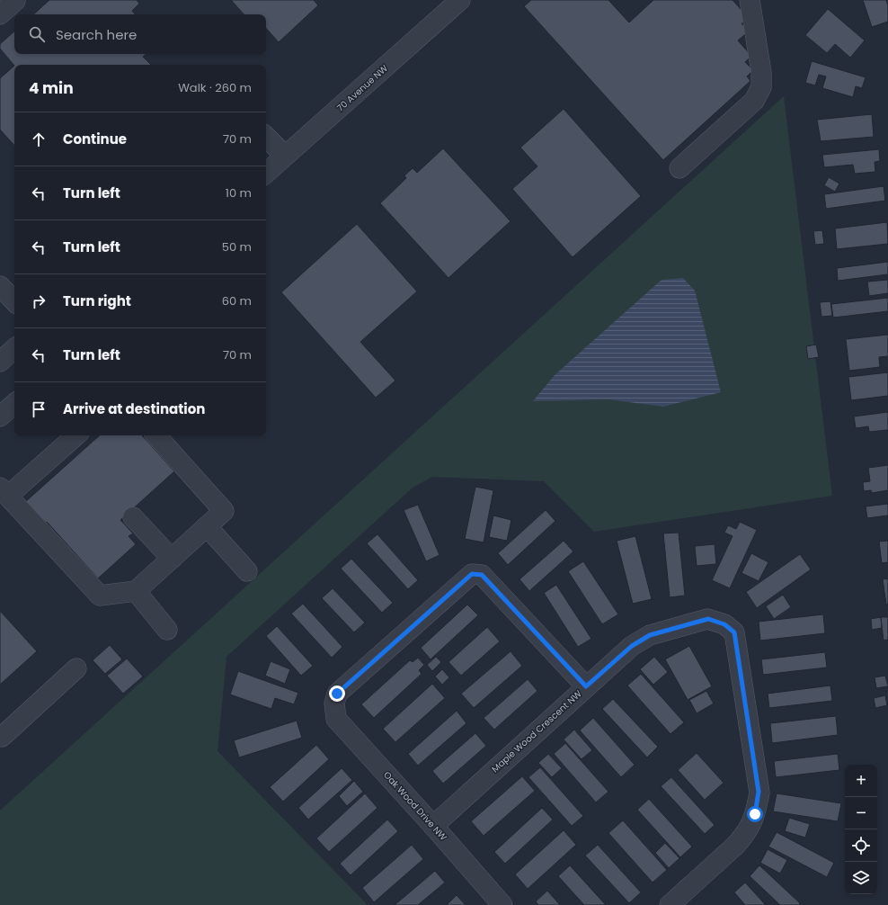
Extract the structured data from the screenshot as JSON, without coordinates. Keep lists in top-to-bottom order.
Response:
{
  "streets": {
    "street": ["70 Avenue NW", "Maple Wood Crescent NW", "Oak Wood Drive NW"]
  },
  "crossings": [
    ["Maple Wood Crescent NW", "Oak Wood Drive NW"]
  ],
  "page": {
    "search": "Search here",
    "heading": ["4 min", "Walk · 260 m"],
    "list": [
      ["Continue", "70 m"],
      ["Turn left", "10 m"],
      ["Turn left", "50 m"],
      ["Turn right", "60 m"],
      ["Turn left", "70 m"],
      "Arrive at destination"
    ],
    "map_buttons": ["+", "−"]
  }
}
